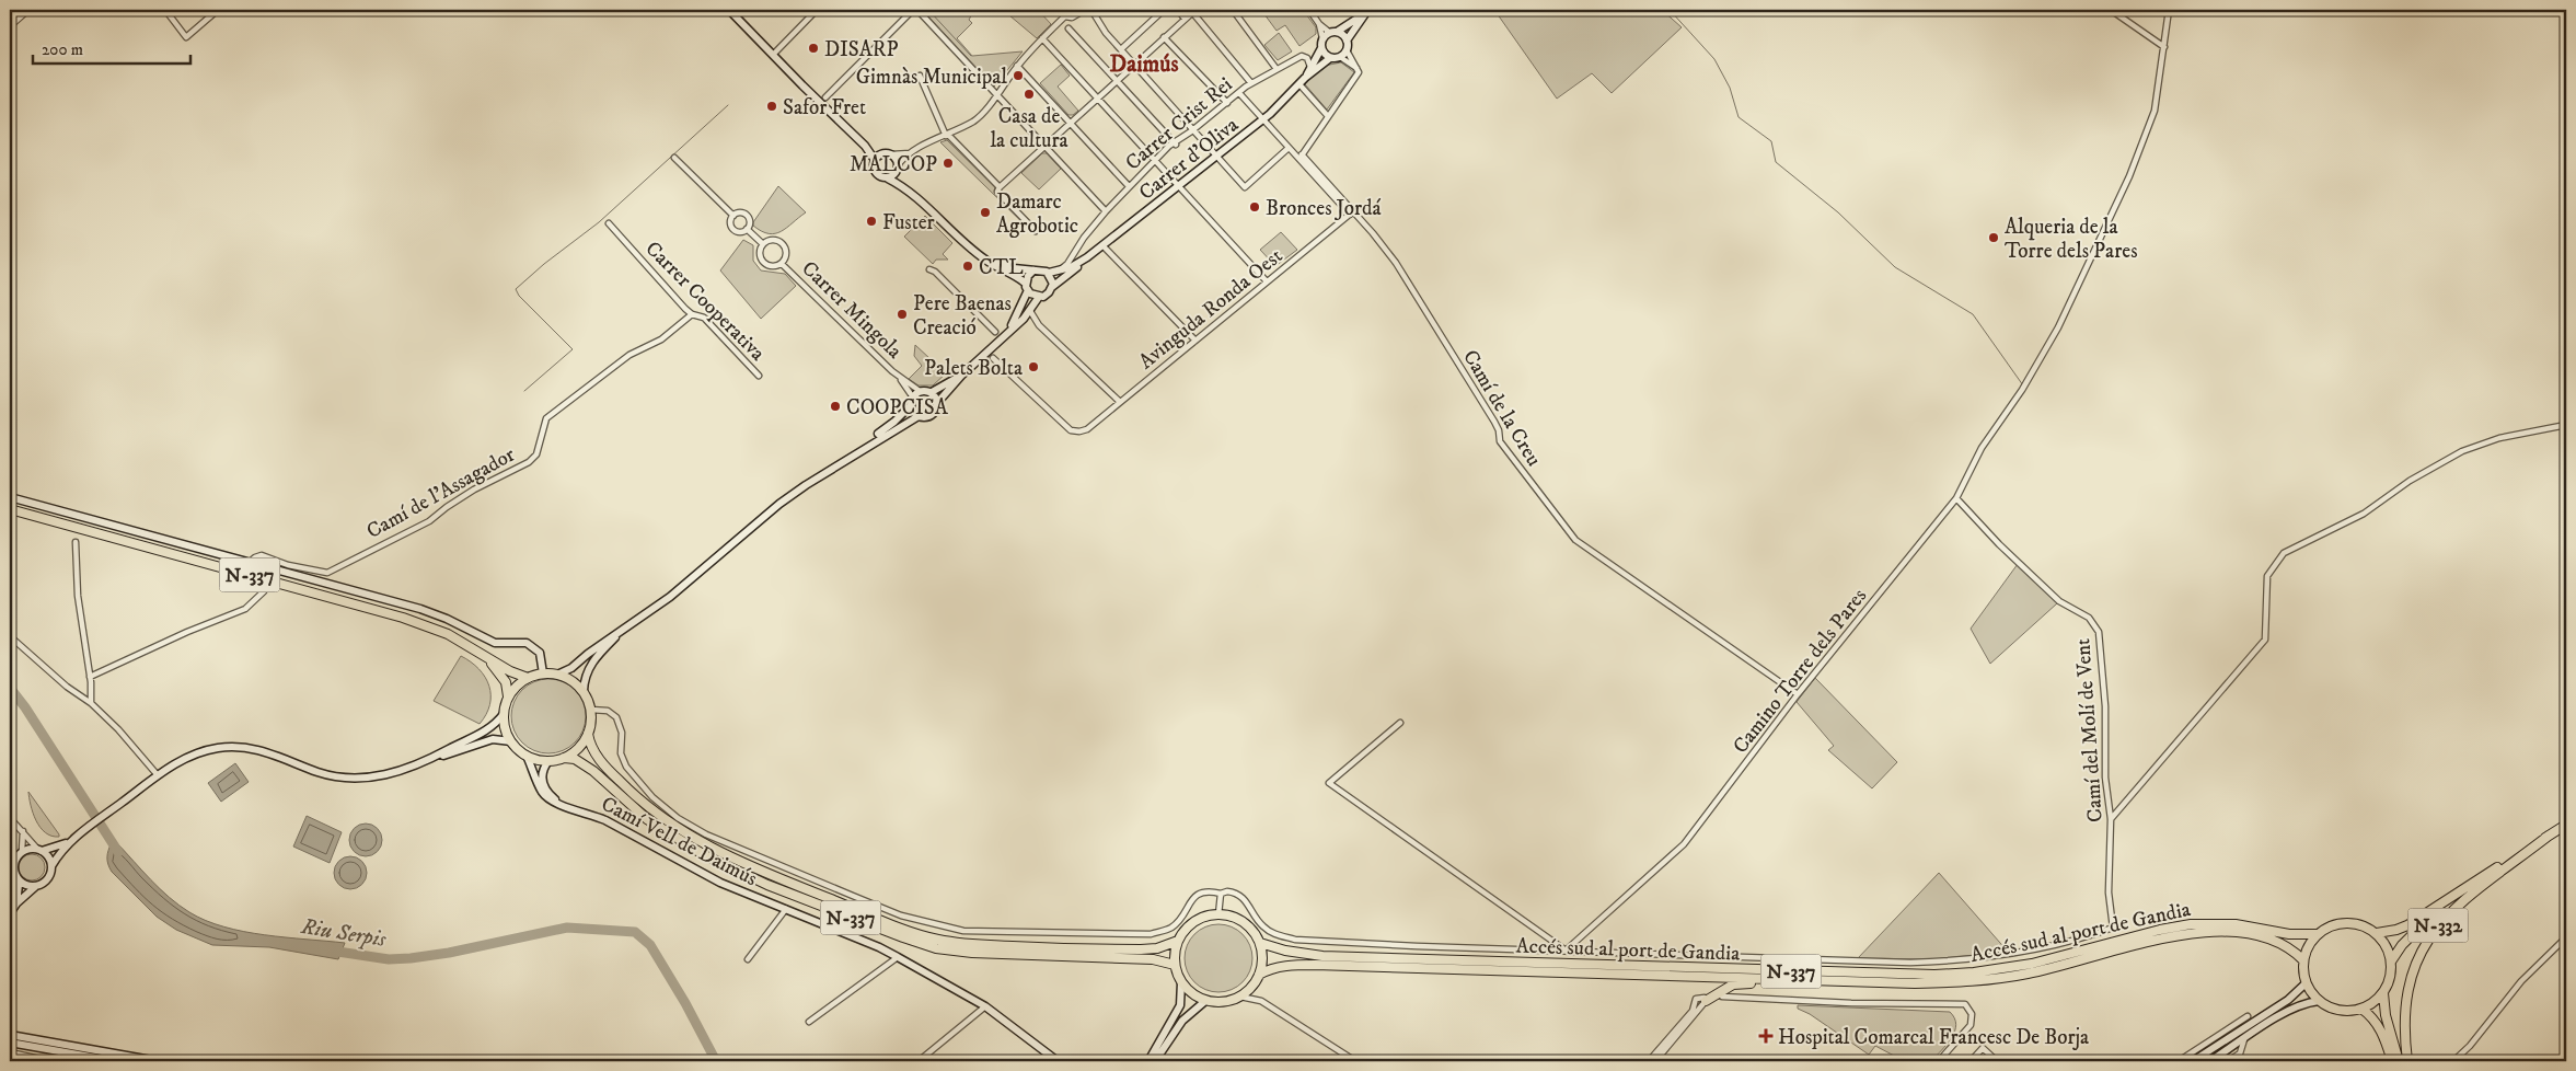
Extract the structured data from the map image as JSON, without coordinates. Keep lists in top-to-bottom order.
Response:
{
  "streets": {
    "highway": ["N-337", "N-332", "Accés sud al port de Gandia"],
    "main road": ["Carrer d'Oliva", "Camí Vell de Daimús"],
    "street": [
      "Carrer Crist Rei",
      "Carrer Cooperativa",
      "Avinguda Ronda Oest",
      "Carrer Mingola",
      "Camí de la Creu",
      "Camí de l'Assagador",
      "Camino Torre dels Pares",
      "Camí del Molí de Vent"
    ]
  },
  "crossings": [
    ["Carrer Crist Rei", "Carrer d'Oliva"],
    ["Carrer Crist Rei", "Camí de la Creu"],
    ["Carrer d'Oliva", "Camí de la Creu"],
    ["Carrer Cooperativa", "Camí de l'Assagador"],
    ["Avinguda Ronda Oest", "Camí de la Creu"],
    ["Camí de la Creu", "Camino Torre dels Pares"],
    ["N-337", "Camí Vell de Daimús"],
    ["N-337", "Accés sud al port de Gandia"],
    ["Camino Torre dels Pares", "Camí del Molí de Vent"],
    ["N-332", "Accés sud al port de Gandia"]
  ],
  "districts": ["Daimús"],
  "water": ["Riu Serpis"],
  "places": {
    "other": [
      "DISARP",
      "Gimnàs Municipal",
      "Casa de la cultura",
      "Safor Fret",
      "MALCOP",
      "Bronces Jordá",
      "Damarc Agrobotic",
      "Fuster",
      "Alqueria de la Torre dels Pares",
      "CTL",
      "Pere Baenas Creació",
      "Palets Bolta",
      "COOPCISA"
    ],
    "health": ["Hospital Comarcal Francesc De Borja"]
  },
  "scale_bar": "200 m"
}
